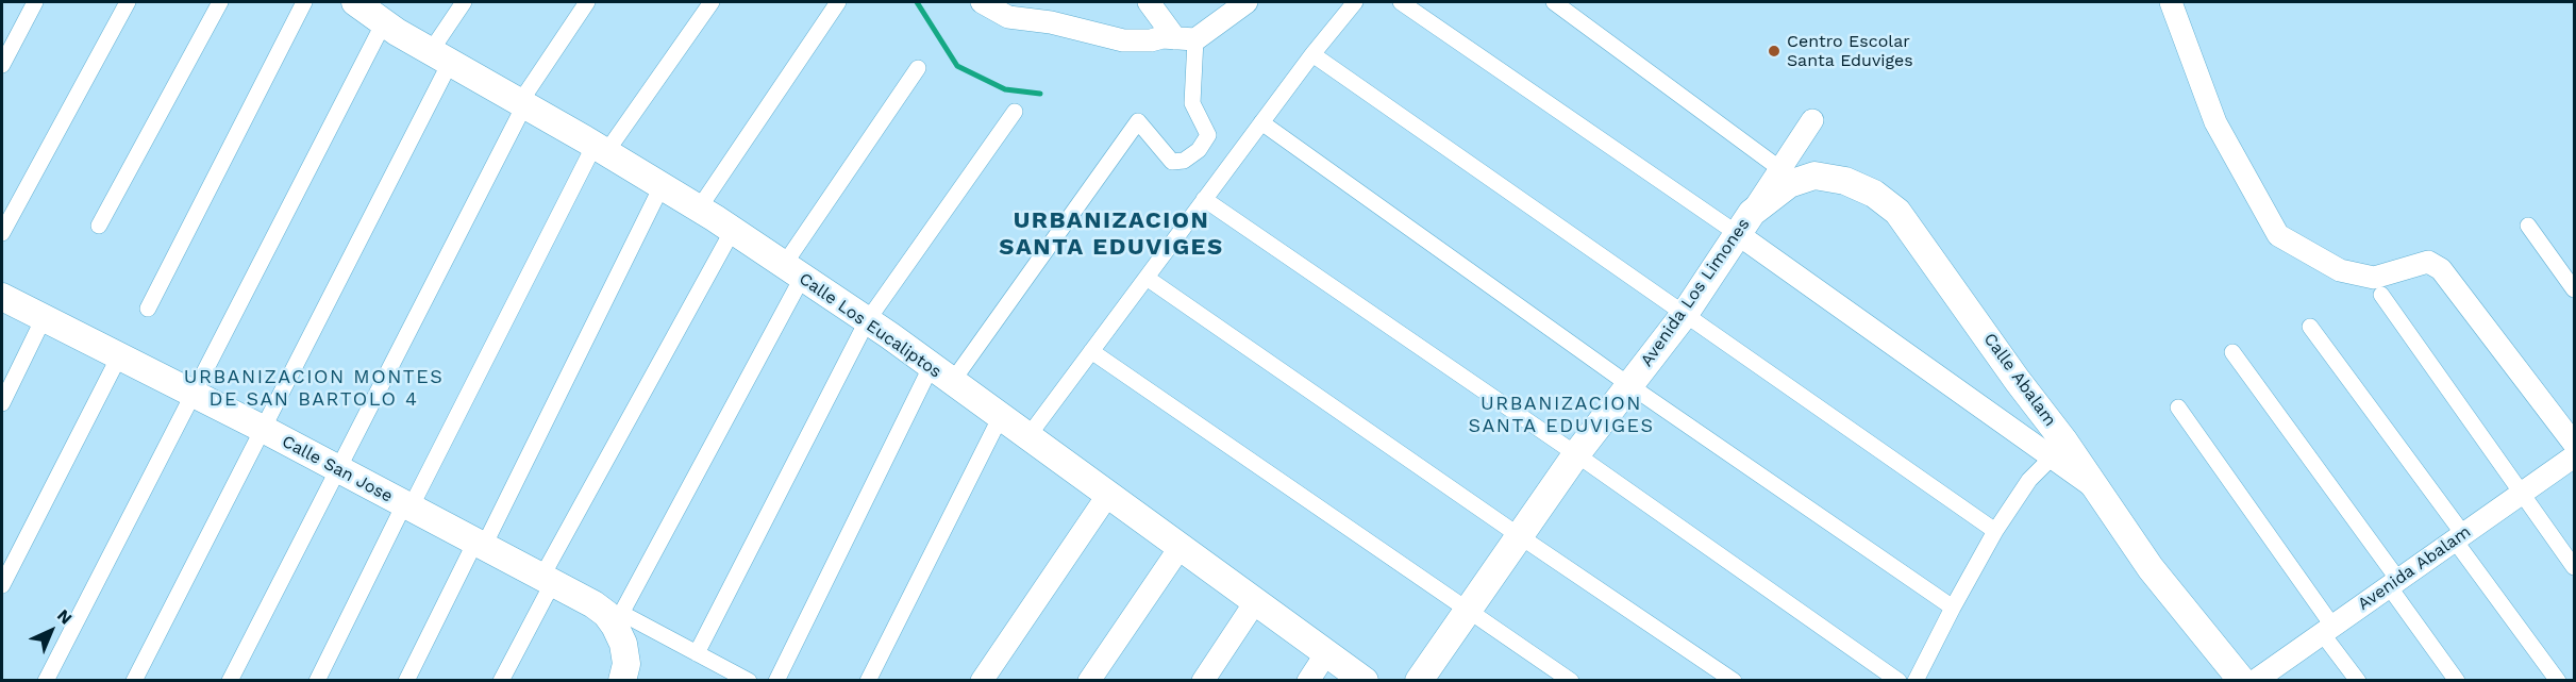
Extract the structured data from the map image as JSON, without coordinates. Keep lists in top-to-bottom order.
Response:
{
  "streets": {
    "street": [
      "Avenida Los Limones",
      "Calle Los Eucaliptos",
      "Calle Abalam",
      "Calle San Jose",
      "Avenida Abalam"
    ]
  },
  "crossings": [
    ["Avenida Los Limones", "Calle Abalam"],
    ["Calle Abalam", "Avenida Abalam"]
  ],
  "districts": ["URBANIZACION SANTA EDUVIGES", "URBANIZACION MONTES DE SAN BARTOLO 4", "URBANIZACION SANTA EDUVIGES"],
  "places": ["Centro Escolar Santa Eduviges"],
  "north": "top right"
}
